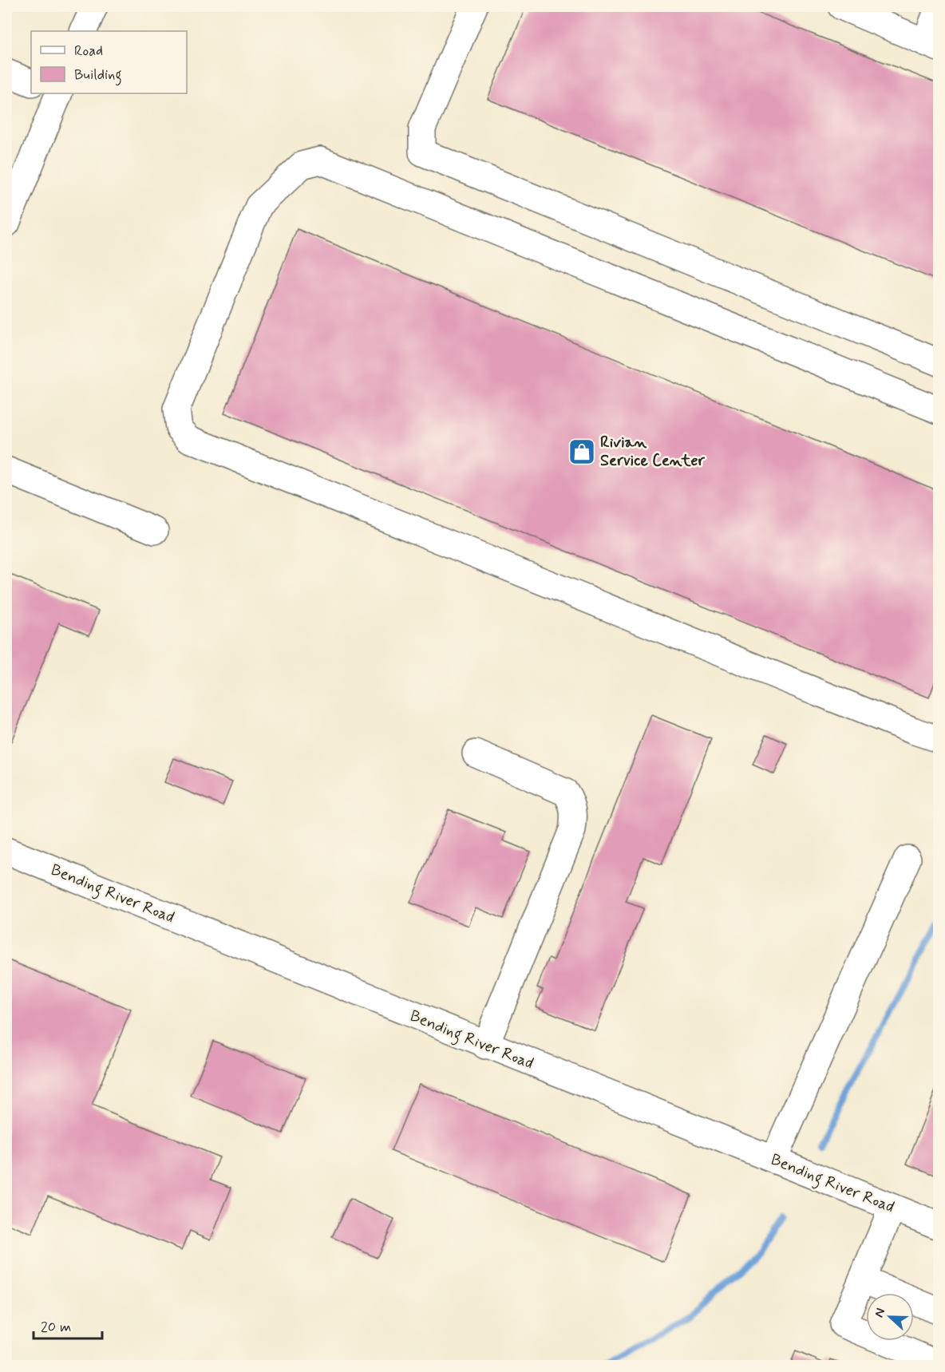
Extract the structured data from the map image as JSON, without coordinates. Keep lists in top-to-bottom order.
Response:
{
  "streets": {
    "street": ["Bending River Road"]
  },
  "places": {
    "shop": ["Rivian Service Center"]
  },
  "legend": ["Road", "Building"],
  "scale_bar": "20 m",
  "north": "left"
}
